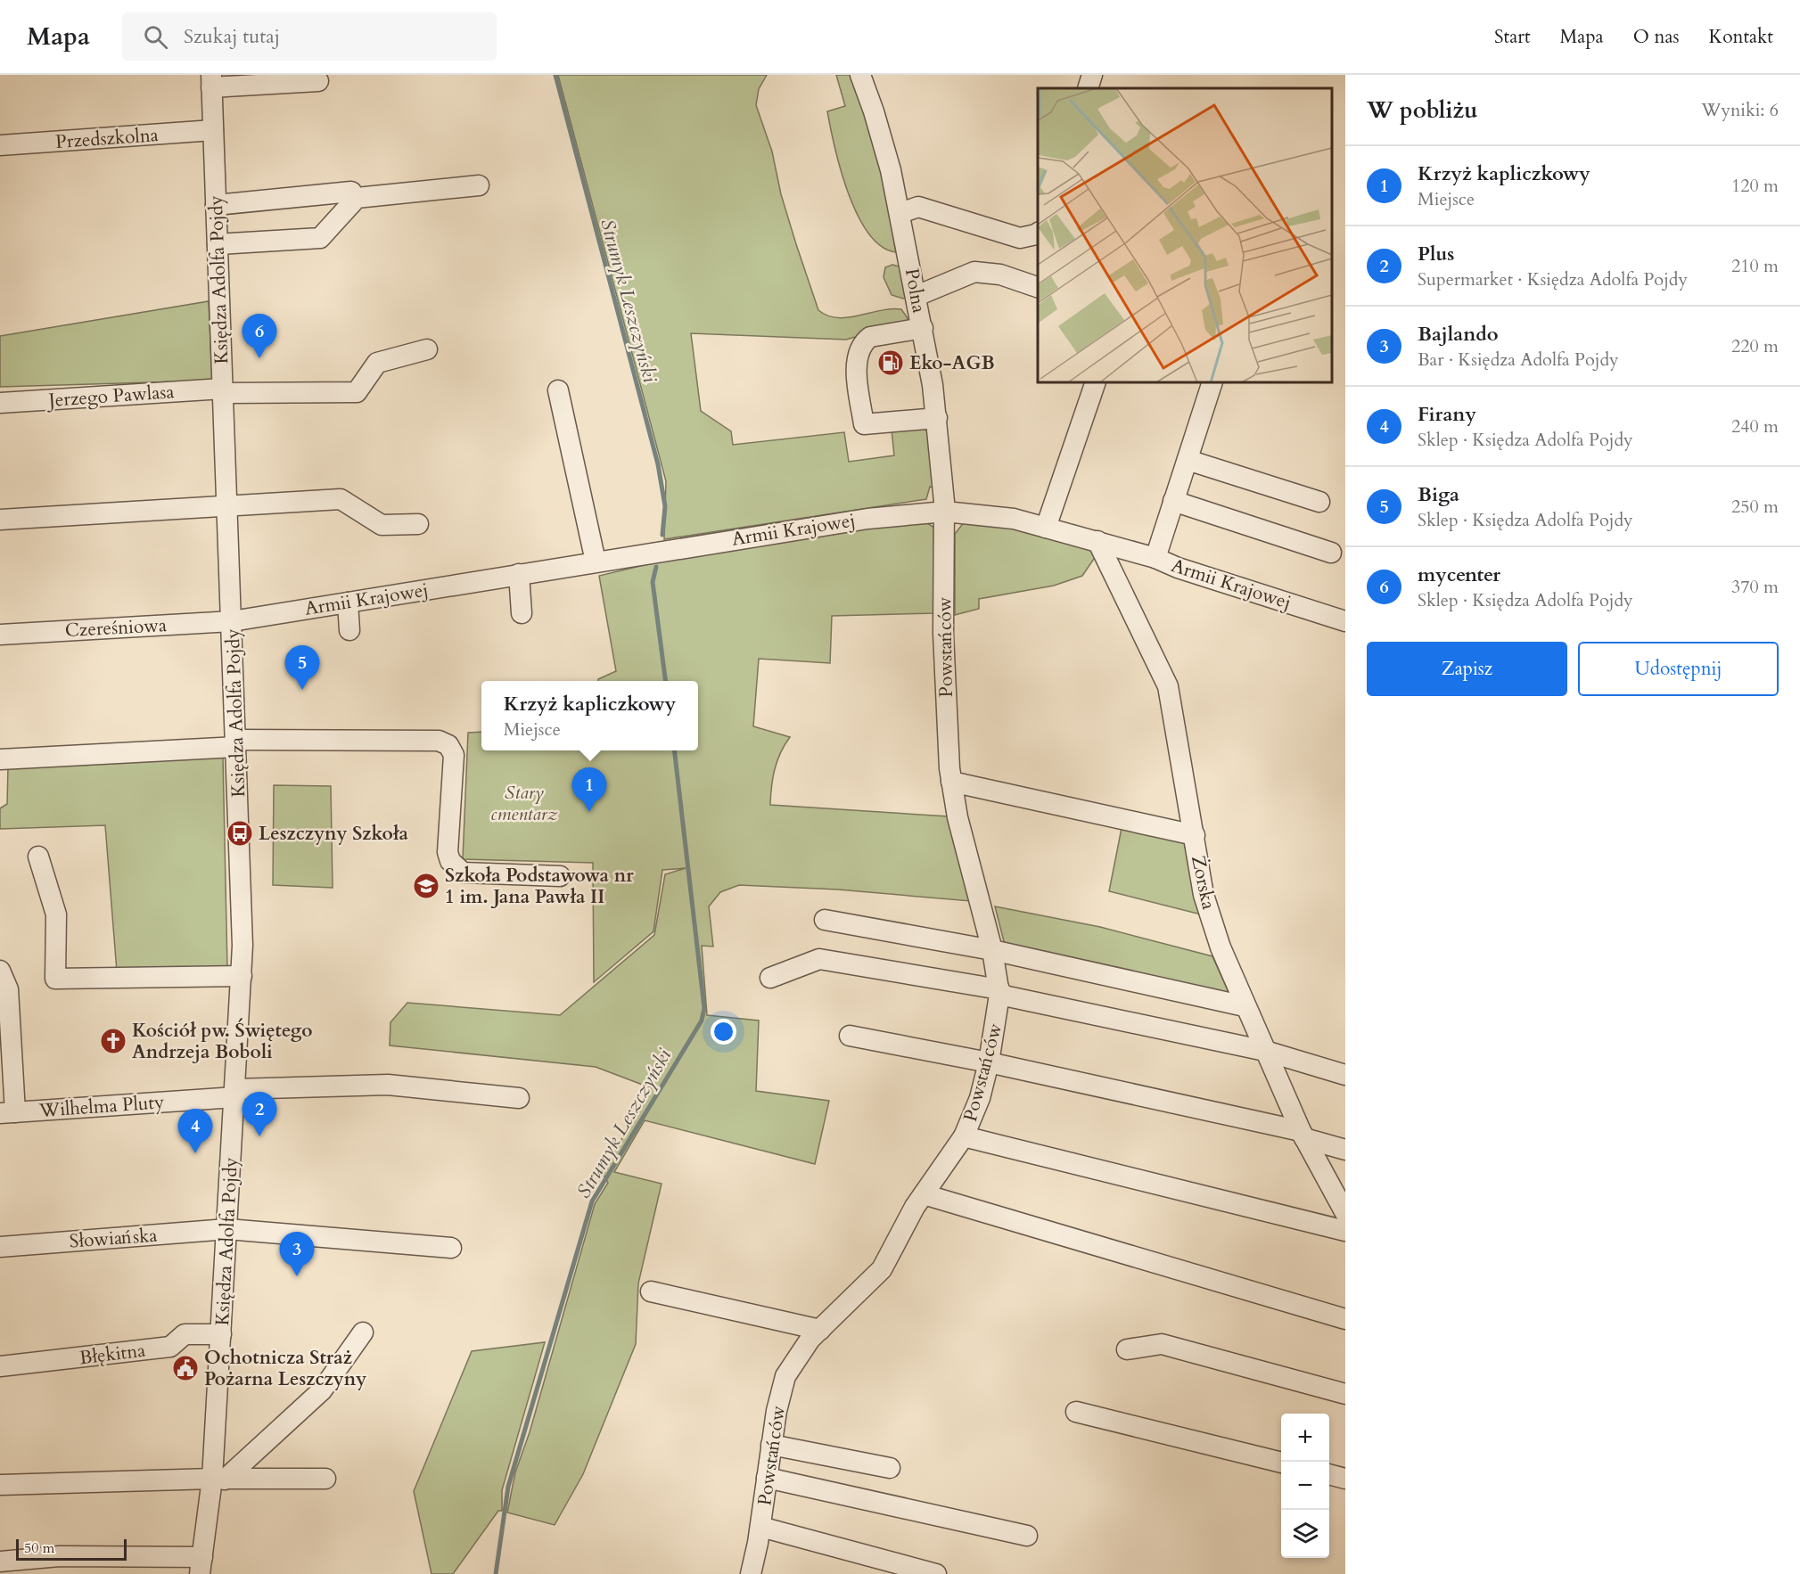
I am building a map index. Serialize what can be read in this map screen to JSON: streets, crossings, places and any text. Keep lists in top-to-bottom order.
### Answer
{
  "streets": {
    "street": [
      "Przedszkolna",
      "Księdza Adolfa Pojdy",
      "Polna",
      "Jerzego Pawlasa",
      "Armii Krajowej",
      "Czereśniowa",
      "Powstańców",
      "Żorska",
      "Wilhelma Pluty",
      "Słowiańska",
      "Błękitna"
    ]
  },
  "crossings": [
    ["Przedszkolna", "Księdza Adolfa Pojdy"],
    ["Księdza Adolfa Pojdy", "Jerzego Pawlasa"],
    ["Księdza Adolfa Pojdy", "Armii Krajowej"],
    ["Księdza Adolfa Pojdy", "Czereśniowa"],
    ["Księdza Adolfa Pojdy", "Wilhelma Pluty"],
    ["Księdza Adolfa Pojdy", "Słowiańska"],
    ["Księdza Adolfa Pojdy", "Błękitna"],
    ["Polna", "Armii Krajowej"],
    ["Polna", "Powstańców"],
    ["Armii Krajowej", "Czereśniowa"],
    ["Armii Krajowej", "Powstańców"],
    ["Armii Krajowej", "Żorska"]
  ],
  "water": ["Strumyk Leszczyński"],
  "parks": ["Stary cmentarz"],
  "places": {
    "fuel station": ["Eko-AGB"],
    "bus stop": ["Leszczyny Szkoła"],
    "school or university": ["Szkoła Podstawowa nr 1 im. Jana Pawła II"],
    "church": ["Kościół pw. Świętego Andrzeja Boboli"],
    "public building": ["Ochotnicza Straż Pożarna Leszczyny"]
  },
  "scale_bar": "50 m",
  "page": {
    "header": "Mapa",
    "search": "Szukaj tutaj",
    "nav": [
      "Start",
      "Mapa",
      "O nas",
      "Kontakt"
    ],
    "heading": ["W pobliżu", "Wyniki: 6"],
    "list": [
      {
        "mark": "1",
        "name": "Krzyż kapliczkowy",
        "note": "Miejsce",
        "value": "120 m"
      },
      {
        "mark": "2",
        "name": "Plus",
        "note": "Supermarket · Księdza Adolfa Pojdy",
        "value": "210 m"
      },
      {
        "mark": "3",
        "name": "Bajlando",
        "note": "Bar · Księdza Adolfa Pojdy",
        "value": "220 m"
      },
      {
        "mark": "4",
        "name": "Firany",
        "note": "Sklep · Księdza Adolfa Pojdy",
        "value": "240 m"
      },
      {
        "mark": "5",
        "name": "Biga",
        "note": "Sklep · Księdza Adolfa Pojdy",
        "value": "250 m"
      },
      {
        "mark": "6",
        "name": "mycenter",
        "note": "Sklep · Księdza Adolfa Pojdy",
        "value": "370 m"
      }
    ],
    "pins": [
      "6",
      "5",
      "1",
      "2",
      "4",
      "3"
    ],
    "buttons": ["Zapisz", "Udostępnij"],
    "popup": ["Krzyż kapliczkowy", "Miejsce"],
    "map_buttons": ["+", "−"],
    "scale": "50 m"
  }
}
